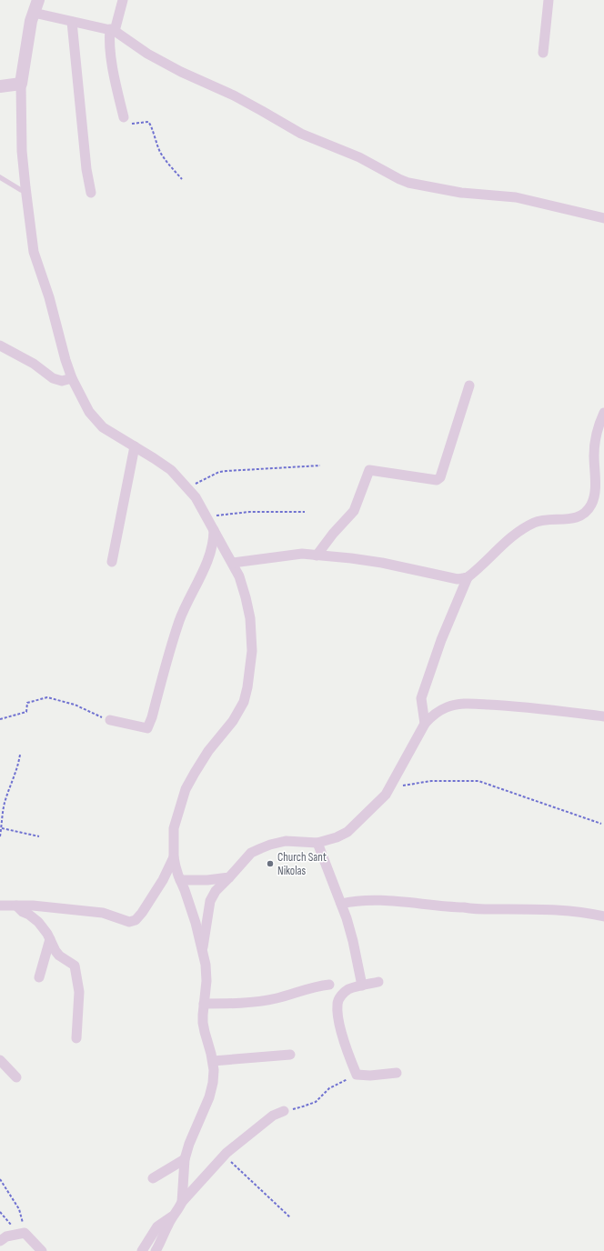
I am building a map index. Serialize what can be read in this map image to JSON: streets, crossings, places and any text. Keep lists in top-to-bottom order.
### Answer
{
  "places": ["Church Sant Nikolas"]
}
